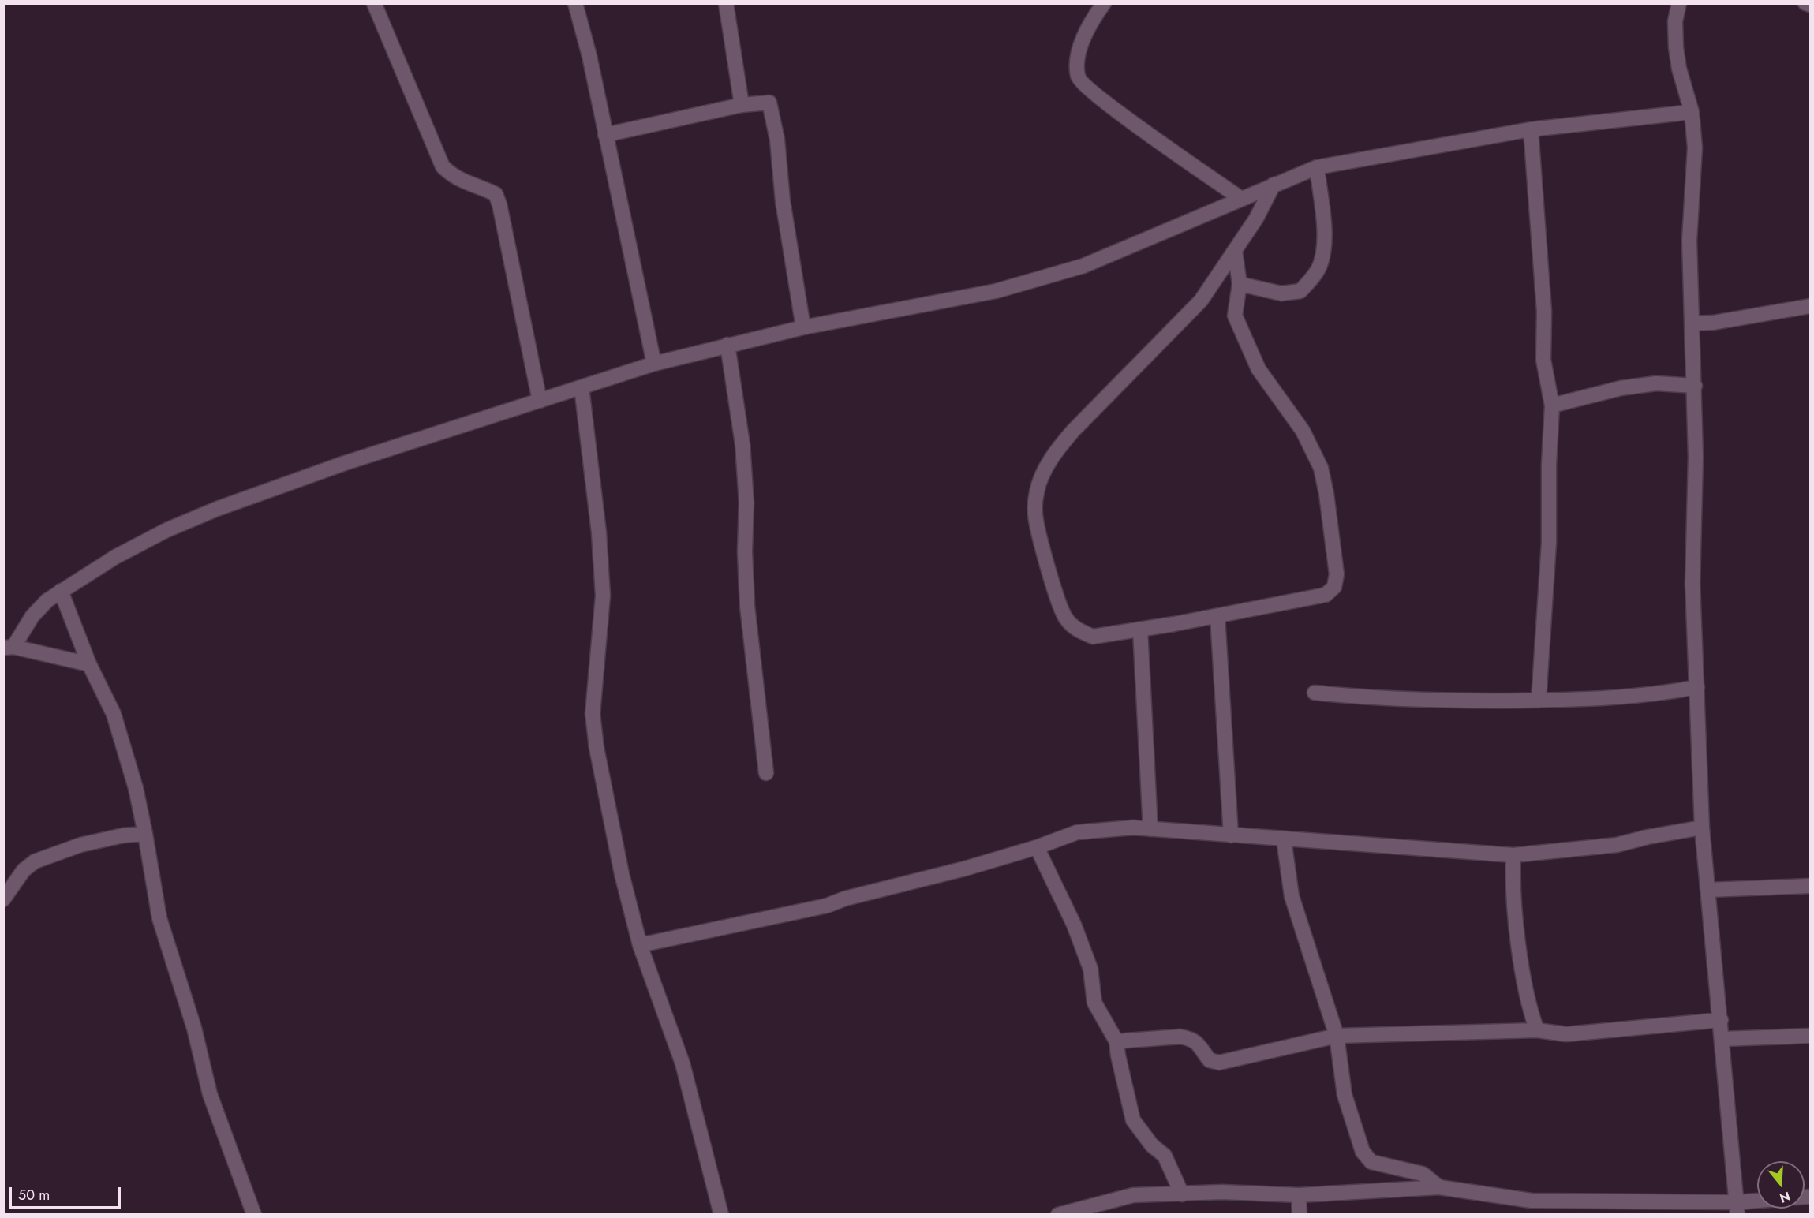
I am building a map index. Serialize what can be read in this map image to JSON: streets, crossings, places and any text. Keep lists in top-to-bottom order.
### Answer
{
  "scale_bar": "50 m",
  "north": "bottom"
}
